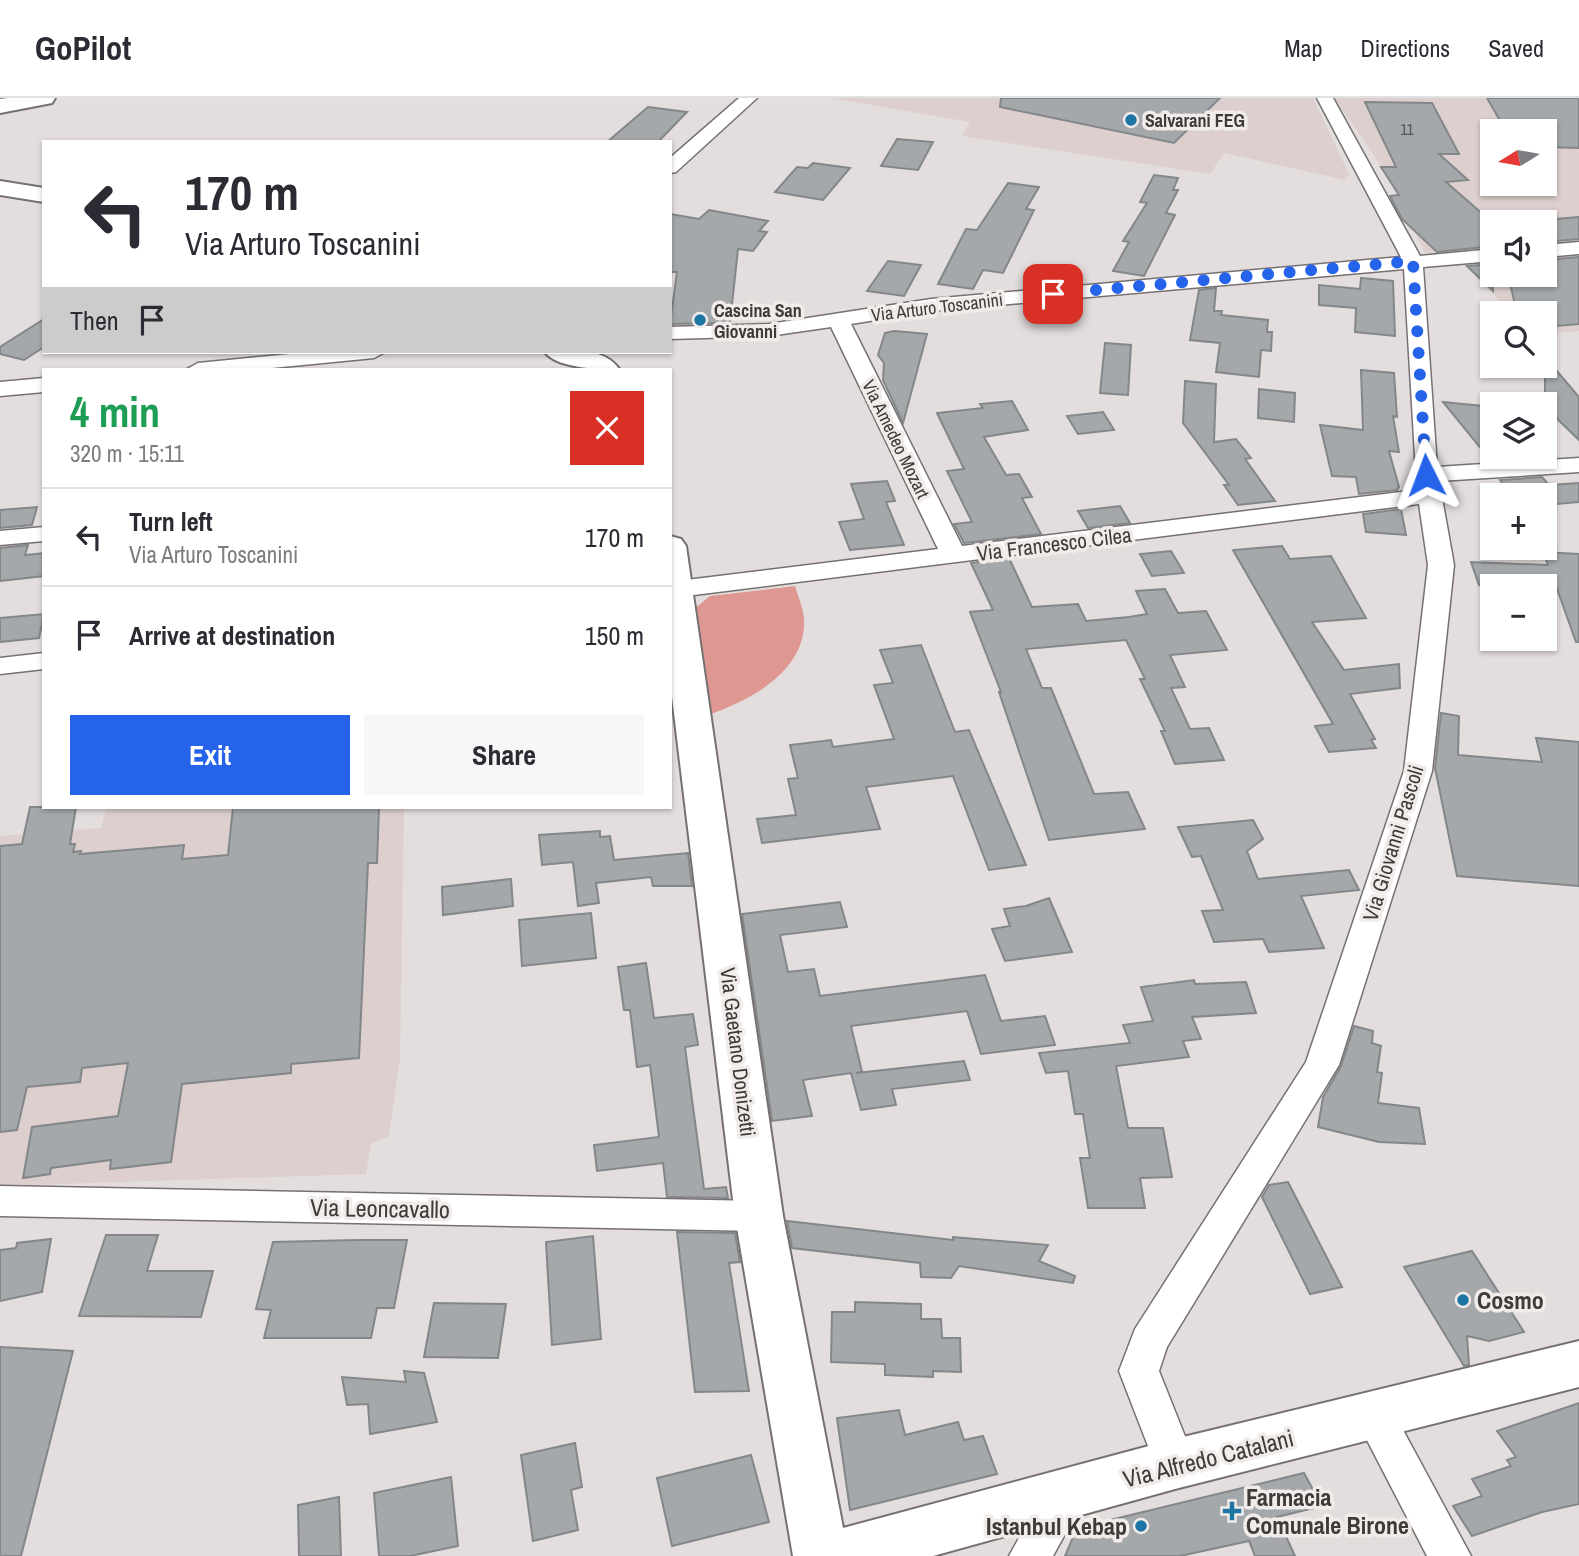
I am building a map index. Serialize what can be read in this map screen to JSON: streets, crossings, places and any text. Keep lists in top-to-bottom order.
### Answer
{
  "streets": {
    "street": [
      "Via Arturo Toscanini",
      "Via Amedeo Mozart",
      "Via Francesco Cilea",
      "Via Giovanni Pascoli",
      "Via Gaetano Donizetti",
      "Via Leoncavallo",
      "Via Alfredo Catalani"
    ]
  },
  "crossings": [
    ["Via Arturo Toscanini", "Via Amedeo Mozart"],
    ["Via Arturo Toscanini", "Via Giovanni Pascoli"],
    ["Via Amedeo Mozart", "Via Francesco Cilea"],
    ["Via Francesco Cilea", "Via Giovanni Pascoli"],
    ["Via Francesco Cilea", "Via Gaetano Donizetti"],
    ["Via Giovanni Pascoli", "Via Alfredo Catalani"],
    ["Via Gaetano Donizetti", "Via Leoncavallo"]
  ],
  "places": {
    "other": [
      "Salvarani FEG",
      "Cascina San Giovanni",
      "Cosmo",
      "Istanbul Kebap"
    ],
    "health": ["Farmacia Comunale Birone"]
  },
  "house_numbers": ["11"],
  "north": "left",
  "page": {
    "header": "GoPilot",
    "nav": ["Map", "Directions", "Saved"],
    "map_buttons": ["+", "−"],
    "turn": ["170 m", "Via Arturo Toscanini"],
    "then": "Then",
    "heading": ["4 min", "320 m · 15:11"],
    "list": [
      {
        "name": "Turn left",
        "note": "Via Arturo Toscanini",
        "value": "170 m"
      },
      {
        "name": "Arrive at destination",
        "value": "150 m"
      }
    ],
    "buttons": ["Exit", "Share"]
  }
}
